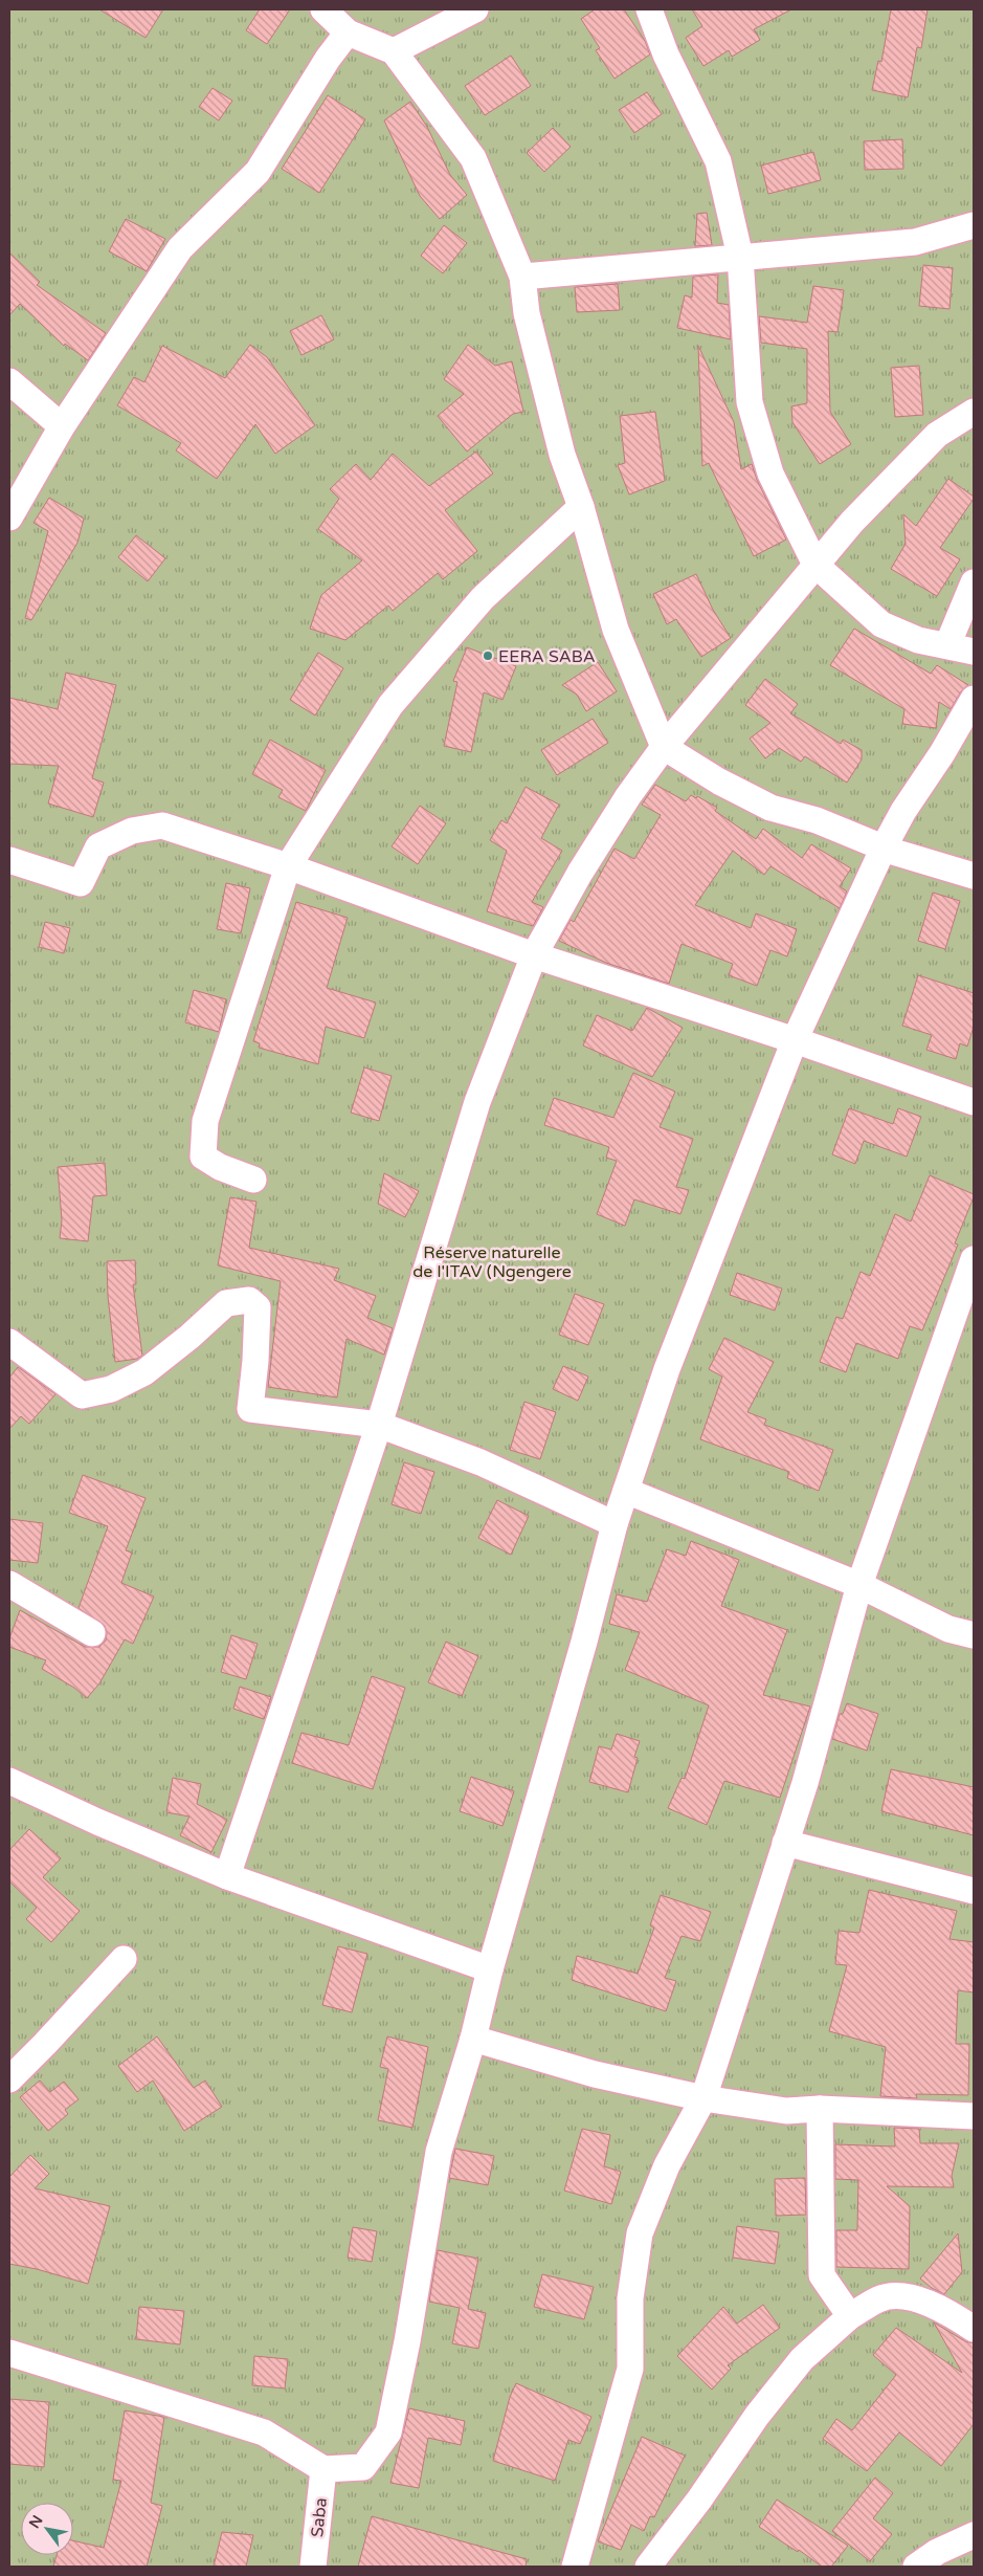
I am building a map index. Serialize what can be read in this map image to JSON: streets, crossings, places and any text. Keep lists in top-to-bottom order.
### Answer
{
  "streets": {
    "street": ["Saba"]
  },
  "parks": ["Réserve naturelle de l'ITAV (Ngengere"],
  "places": ["EERA SABA"],
  "north": "top left"
}
